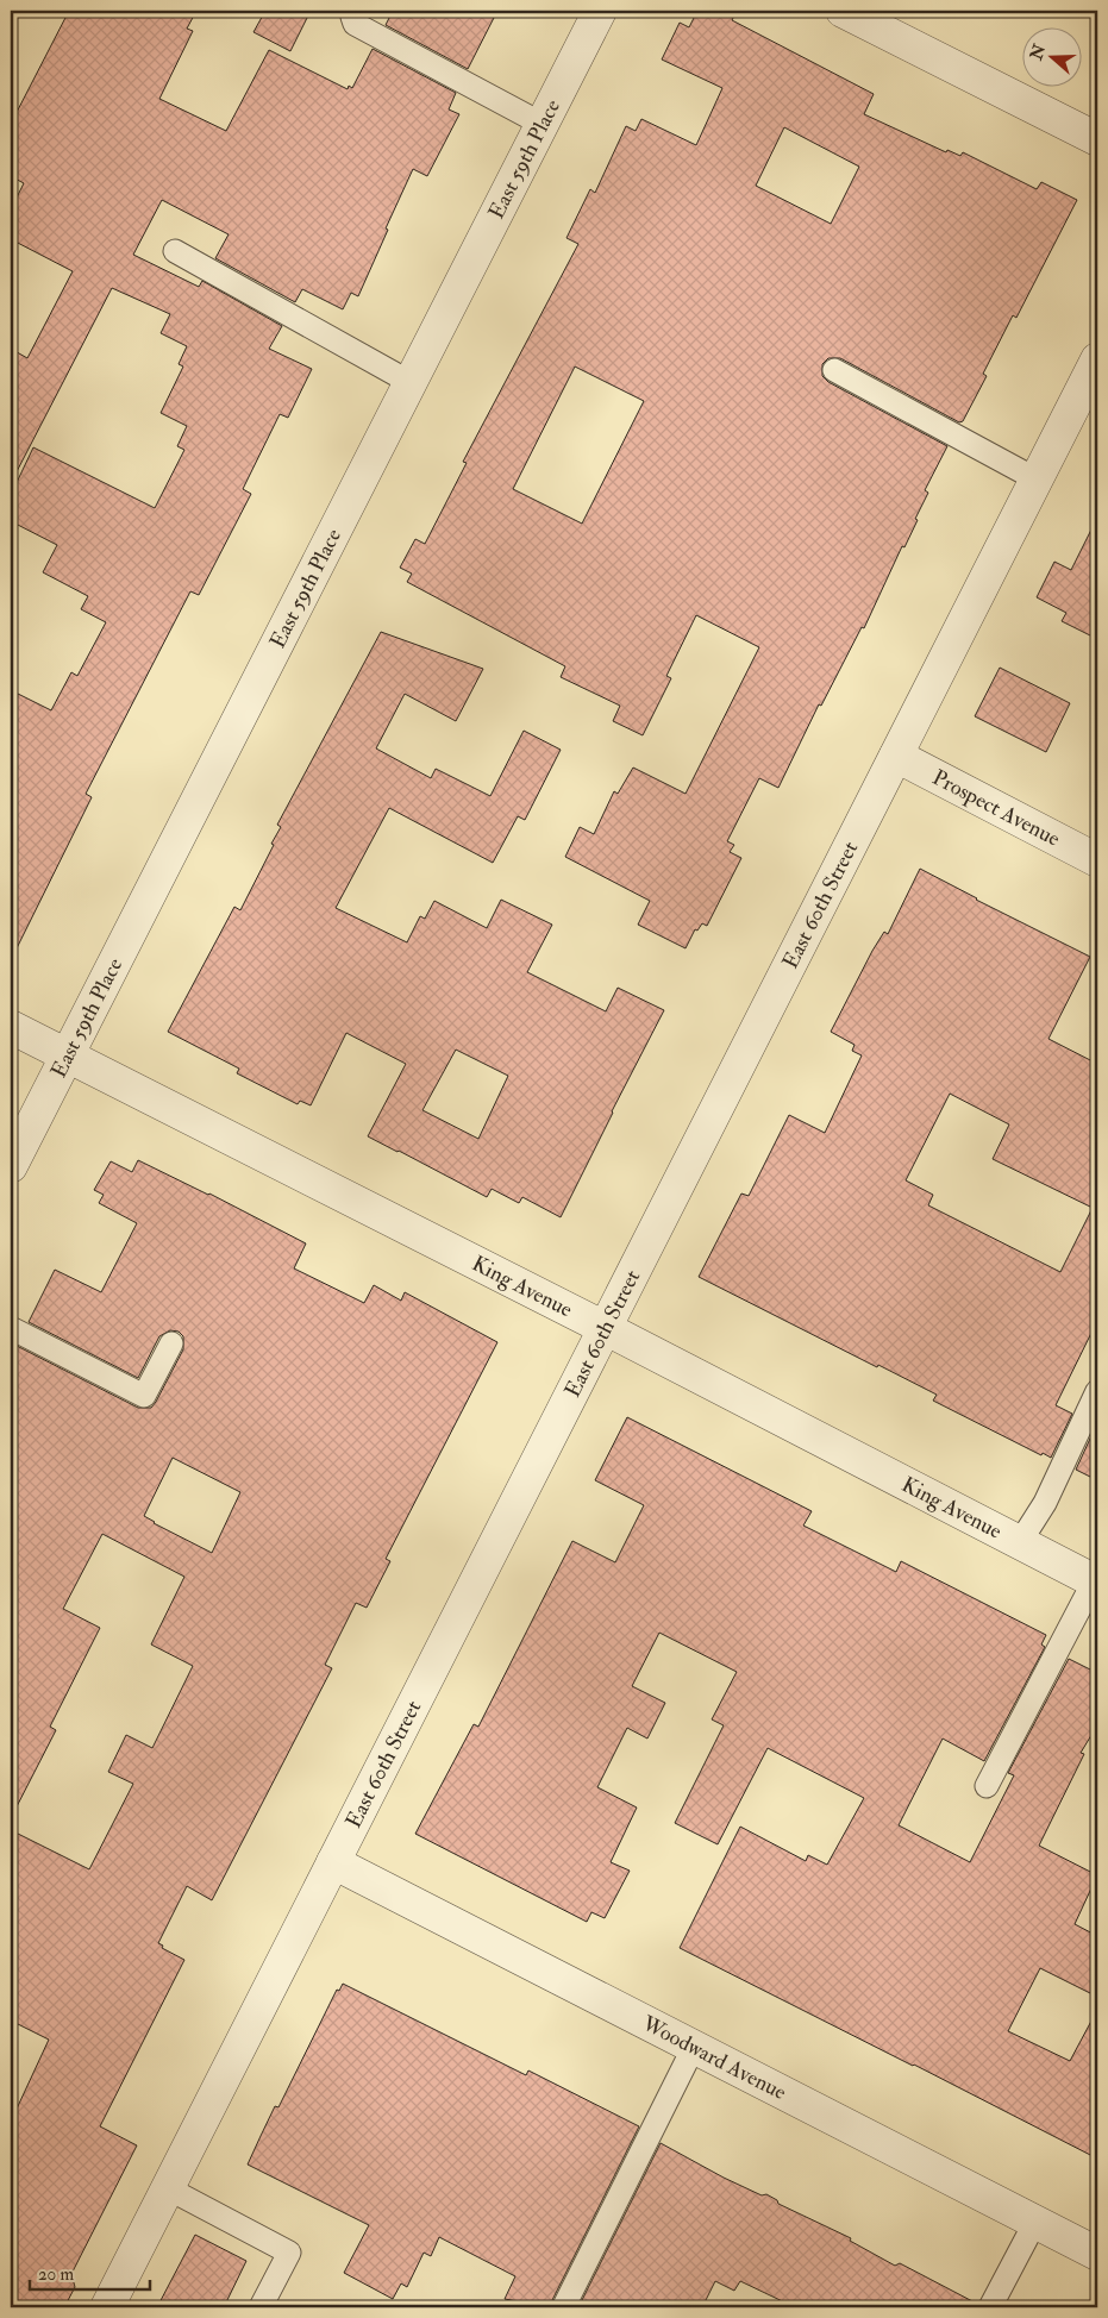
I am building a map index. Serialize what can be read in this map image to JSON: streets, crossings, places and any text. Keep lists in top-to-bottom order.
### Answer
{
  "streets": {
    "street": [
      "East 59th Place",
      "Prospect Avenue",
      "East 60th Street",
      "King Avenue",
      "Woodward Avenue"
    ]
  },
  "crossings": [
    ["East 59th Place", "King Avenue"],
    ["Prospect Avenue", "East 60th Street"],
    ["East 60th Street", "King Avenue"],
    ["East 60th Street", "Woodward Avenue"]
  ],
  "scale_bar": "20 m",
  "north": "left"
}
